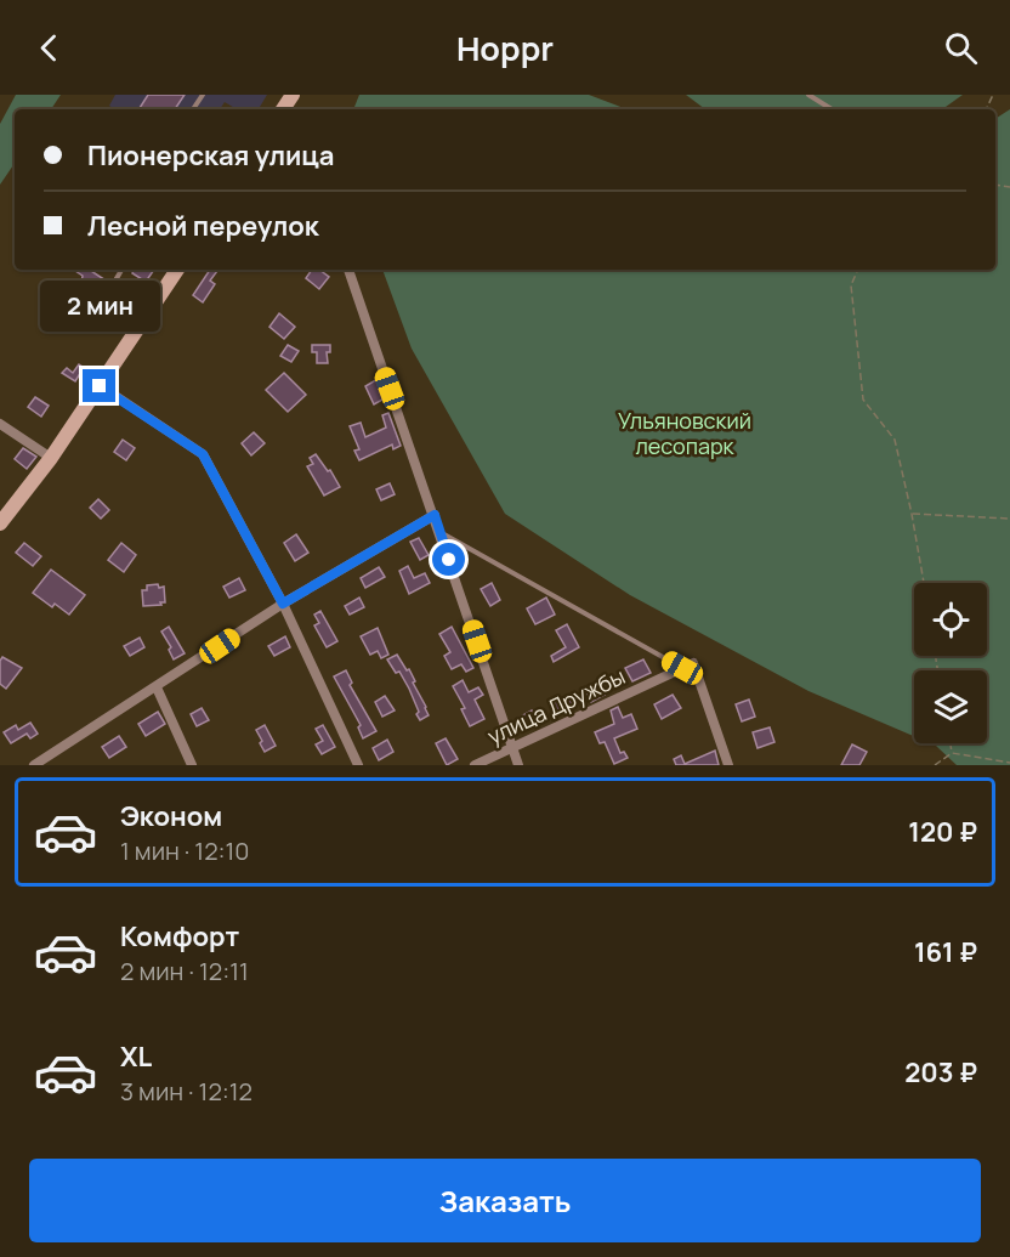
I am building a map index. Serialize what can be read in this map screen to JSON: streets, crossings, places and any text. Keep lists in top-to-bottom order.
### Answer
{
  "streets": {
    "street": ["улица Дружбы"]
  },
  "parks": ["Ульяновский лесопарк"],
  "page": {
    "header": "Hoppr",
    "banner": ["Пионерская улица", "Лесной переулок"],
    "bubble": "2 мин",
    "list": [
      {
        "name": "Эконом",
        "note": "1 мин · 12:10",
        "value": "120 ₽"
      },
      {
        "name": "Комфорт",
        "note": "2 мин · 12:11",
        "value": "161 ₽"
      },
      {
        "name": "XL",
        "note": "3 мин · 12:12",
        "value": "203 ₽"
      }
    ],
    "buttons": "Заказать"
  }
}
